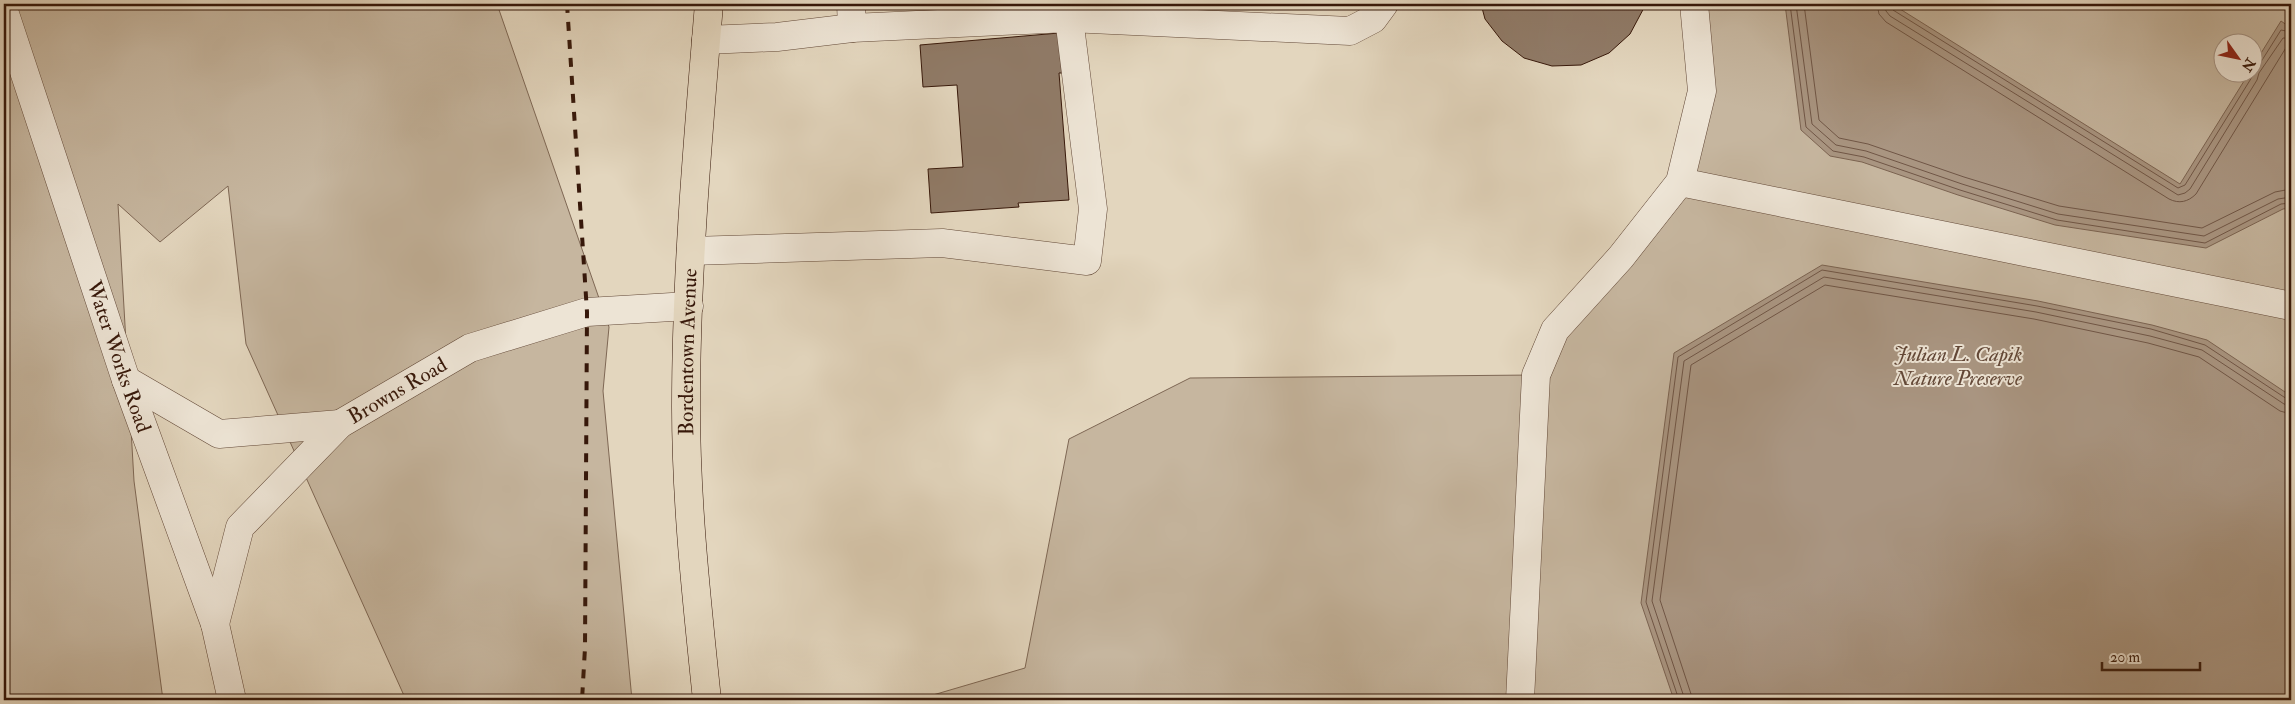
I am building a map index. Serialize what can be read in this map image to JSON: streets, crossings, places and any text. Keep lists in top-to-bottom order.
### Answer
{
  "streets": {
    "main road": ["Bordentown Avenue"],
    "street": ["Water Works Road", "Browns Road"]
  },
  "crossings": [
    ["Bordentown Avenue", "Browns Road"],
    ["Water Works Road", "Browns Road"]
  ],
  "parks": ["Julian L. Capik Nature Preserve"],
  "scale_bar": "20 m",
  "north": "bottom right"
}
